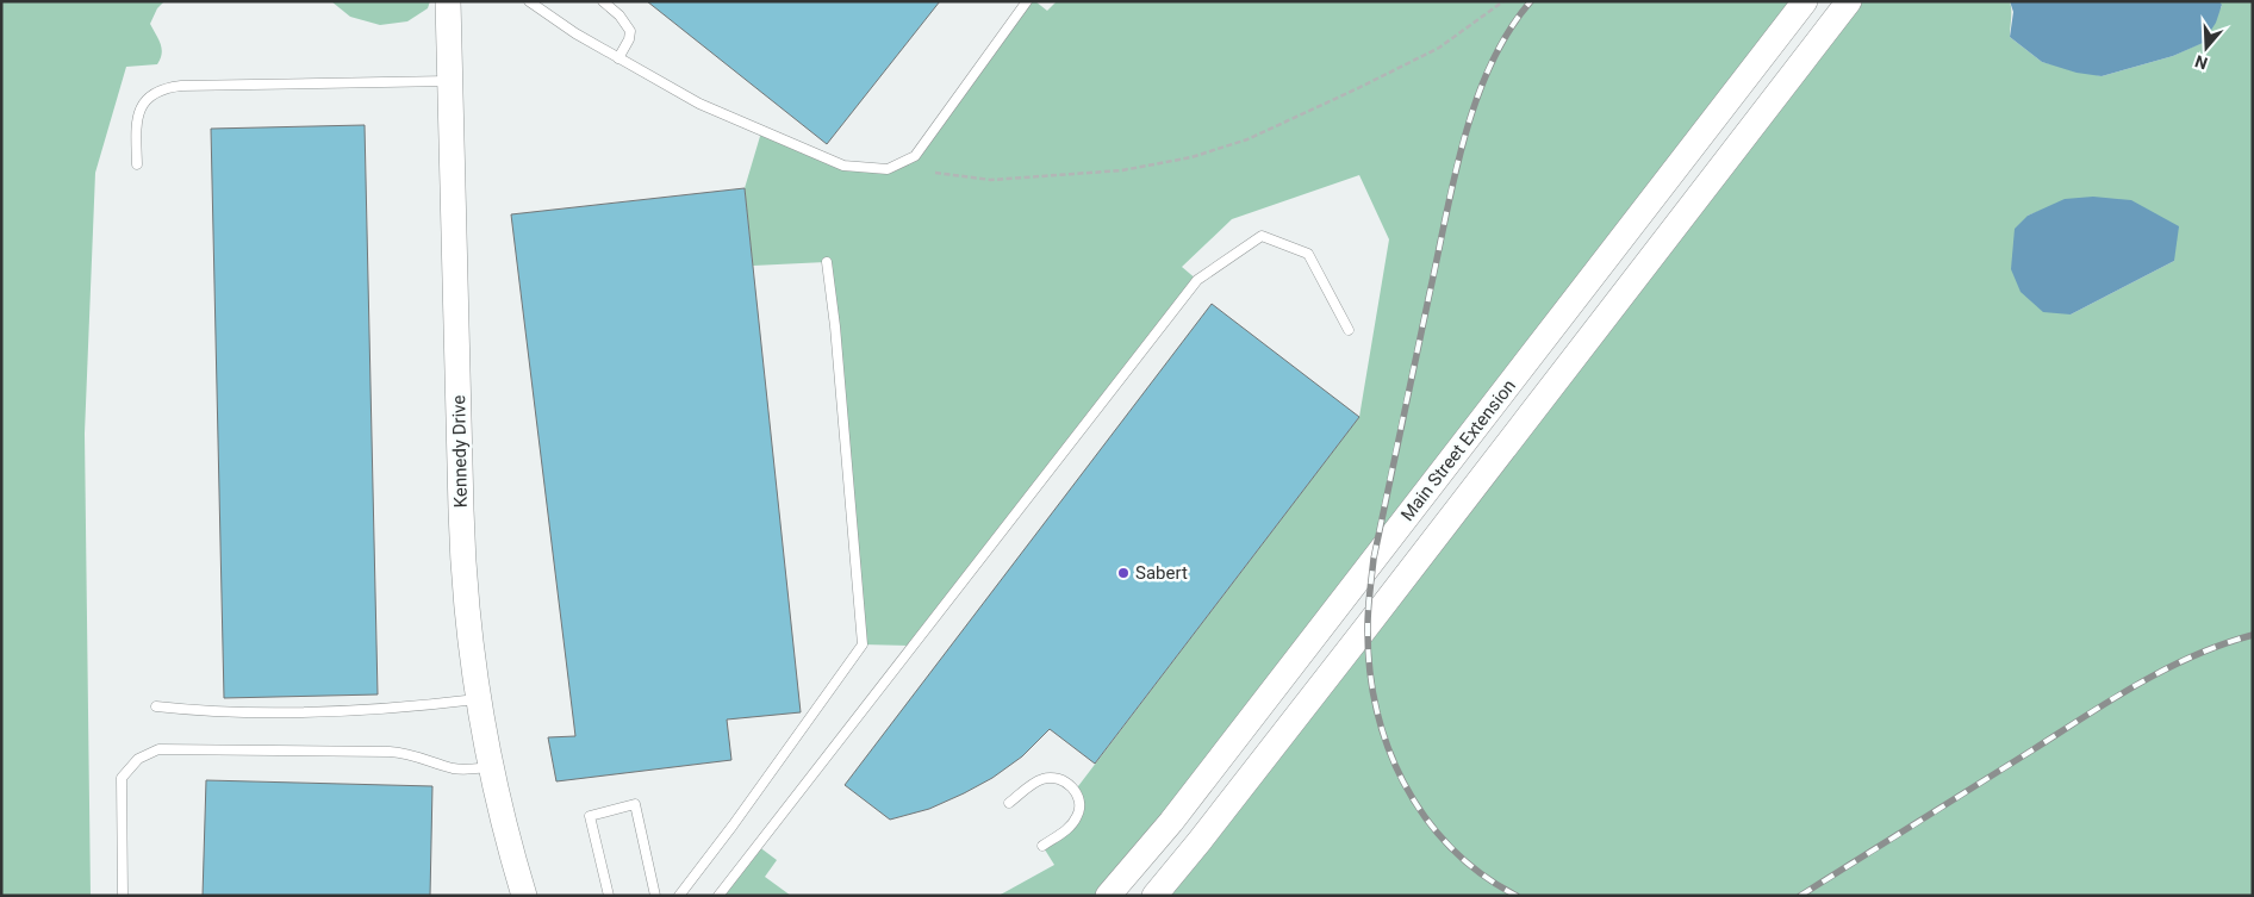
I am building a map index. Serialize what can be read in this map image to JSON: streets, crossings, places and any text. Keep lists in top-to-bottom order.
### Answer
{
  "streets": {
    "main road": ["Main Street Extension", "Kennedy Drive"]
  },
  "places": ["Sabert"],
  "north": "bottom"
}
